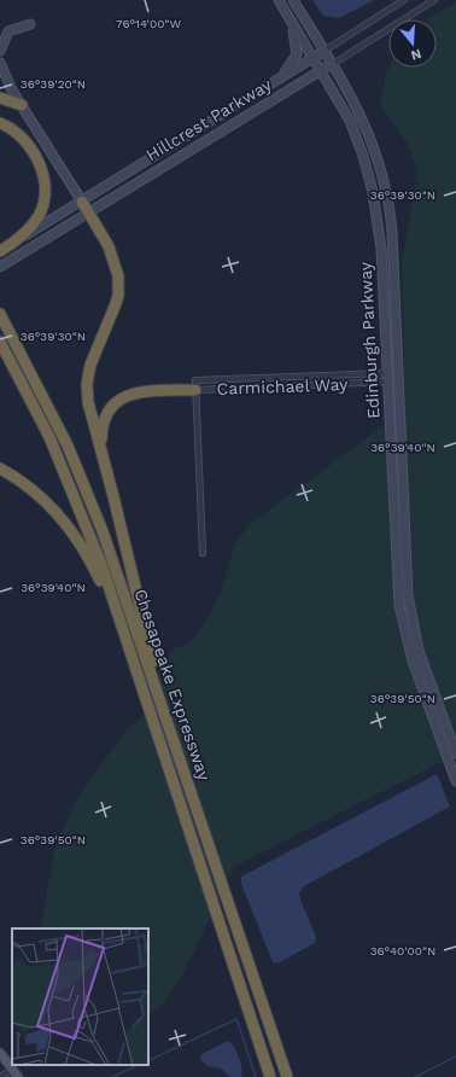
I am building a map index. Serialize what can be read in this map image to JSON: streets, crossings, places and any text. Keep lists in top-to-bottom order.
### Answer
{
  "streets": {
    "highway": ["Hillcrest Parkway", "Chesapeake Expressway"],
    "street": ["Edinburgh Parkway", "Carmichael Way"]
  },
  "crossings": [
    ["Hillcrest Parkway", "Edinburgh Parkway"],
    ["Edinburgh Parkway", "Carmichael Way"]
  ],
  "north": "bottom",
  "coordinates": [
    "76°14'00\"W",
    "36°39'20\"N",
    "36°39'30\"N",
    "36°39'40\"N",
    "36°39'50\"N",
    "36°40'00\"N"
  ]
}
